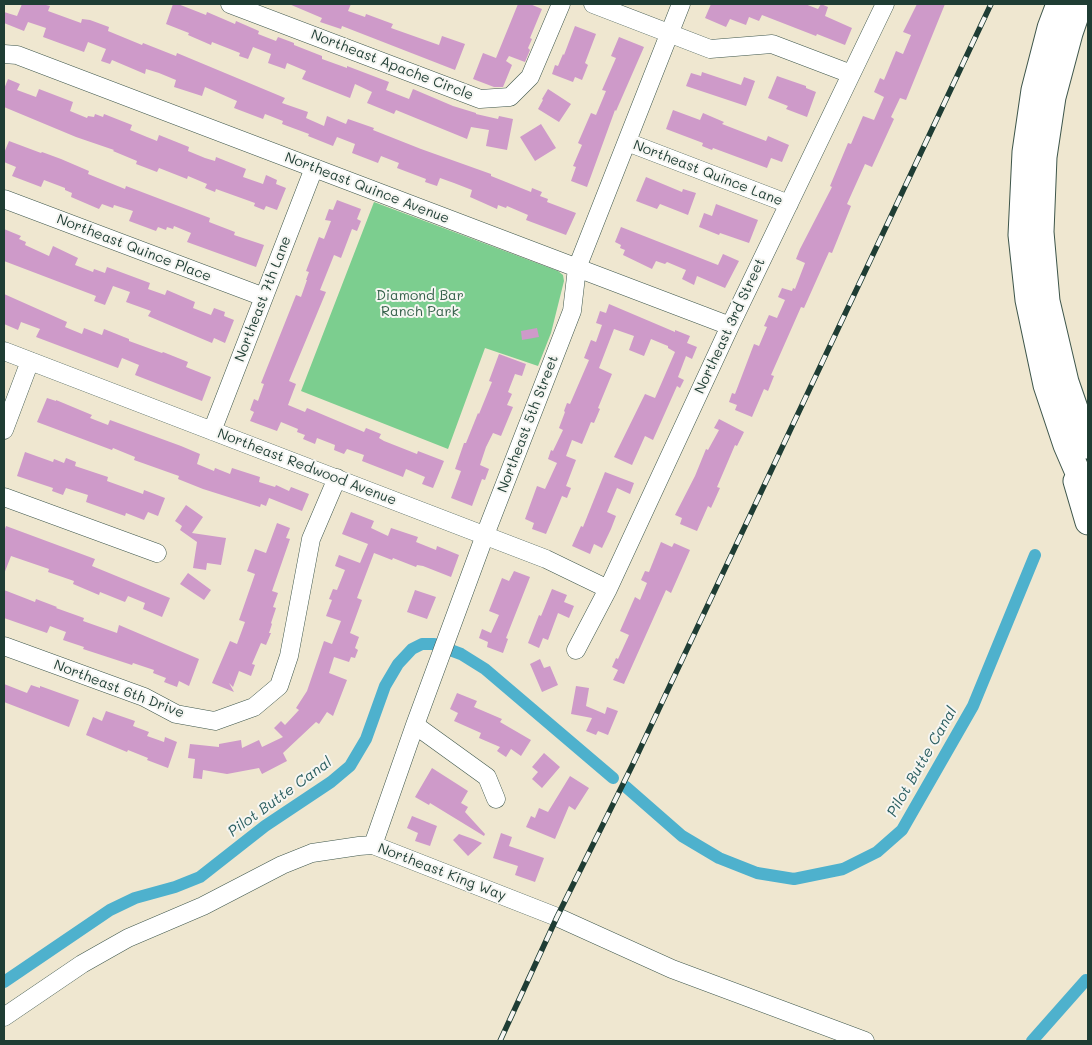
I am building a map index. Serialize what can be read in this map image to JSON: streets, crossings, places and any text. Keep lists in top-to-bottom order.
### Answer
{
  "streets": {
    "street": [
      "Northeast Apache Circle",
      "Northeast Quince Lane",
      "Northeast Quince Avenue",
      "Northeast Quince Place",
      "Northeast 7th Lane",
      "Northeast 3rd Street",
      "Northeast 5th Street",
      "Northeast Redwood Avenue",
      "Northeast 6th Drive",
      "Northeast King Way"
    ]
  },
  "crossings": [
    ["Northeast Quince Lane", "Northeast 3rd Street"],
    ["Northeast Quince Lane", "Northeast 5th Street"],
    ["Northeast Quince Avenue", "Northeast 7th Lane"],
    ["Northeast Quince Avenue", "Northeast 3rd Street"],
    ["Northeast Quince Avenue", "Northeast 5th Street"],
    ["Northeast Quince Place", "Northeast 7th Lane"],
    ["Northeast 7th Lane", "Northeast Redwood Avenue"],
    ["Northeast 3rd Street", "Northeast Redwood Avenue"],
    ["Northeast 5th Street", "Northeast Redwood Avenue"],
    ["Northeast 5th Street", "Northeast King Way"],
    ["Northeast Redwood Avenue", "Northeast 6th Drive"]
  ],
  "water": ["Pilot Butte Canal"],
  "parks": ["Diamond Bar Ranch Park"]
}
